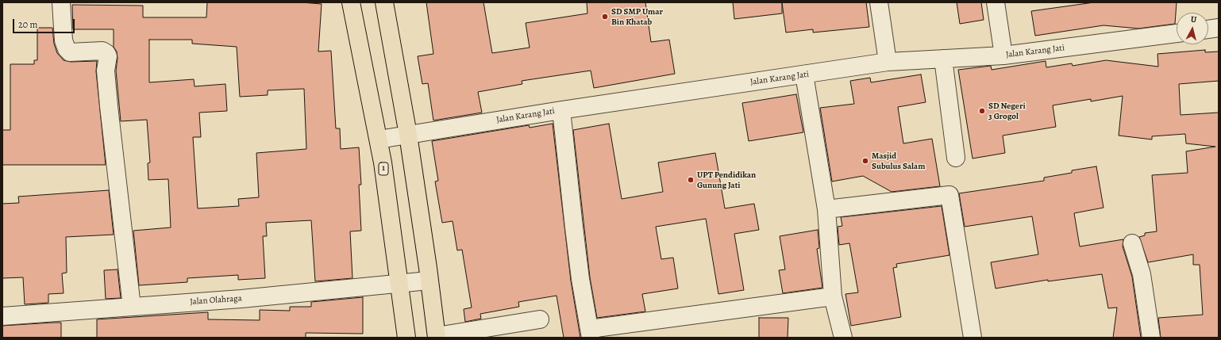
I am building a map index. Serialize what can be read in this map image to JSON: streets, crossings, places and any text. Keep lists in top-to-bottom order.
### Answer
{
  "streets": {
    "highway": ["1"],
    "street": ["Jalan Karang Jati", "Jalan Olahraga"]
  },
  "crossings": [
    ["Jalan Karang Jati", "1"],
    ["1", "Jalan Olahraga"]
  ],
  "places": [
    "SD SMP Umar Bin Khatab",
    "SD Negeri 3 Grogol",
    "Masjid Subulus Salam",
    "UPT Pendidikan Gunung Jati"
  ],
  "scale_bar": "20 m",
  "north": "top"
}
